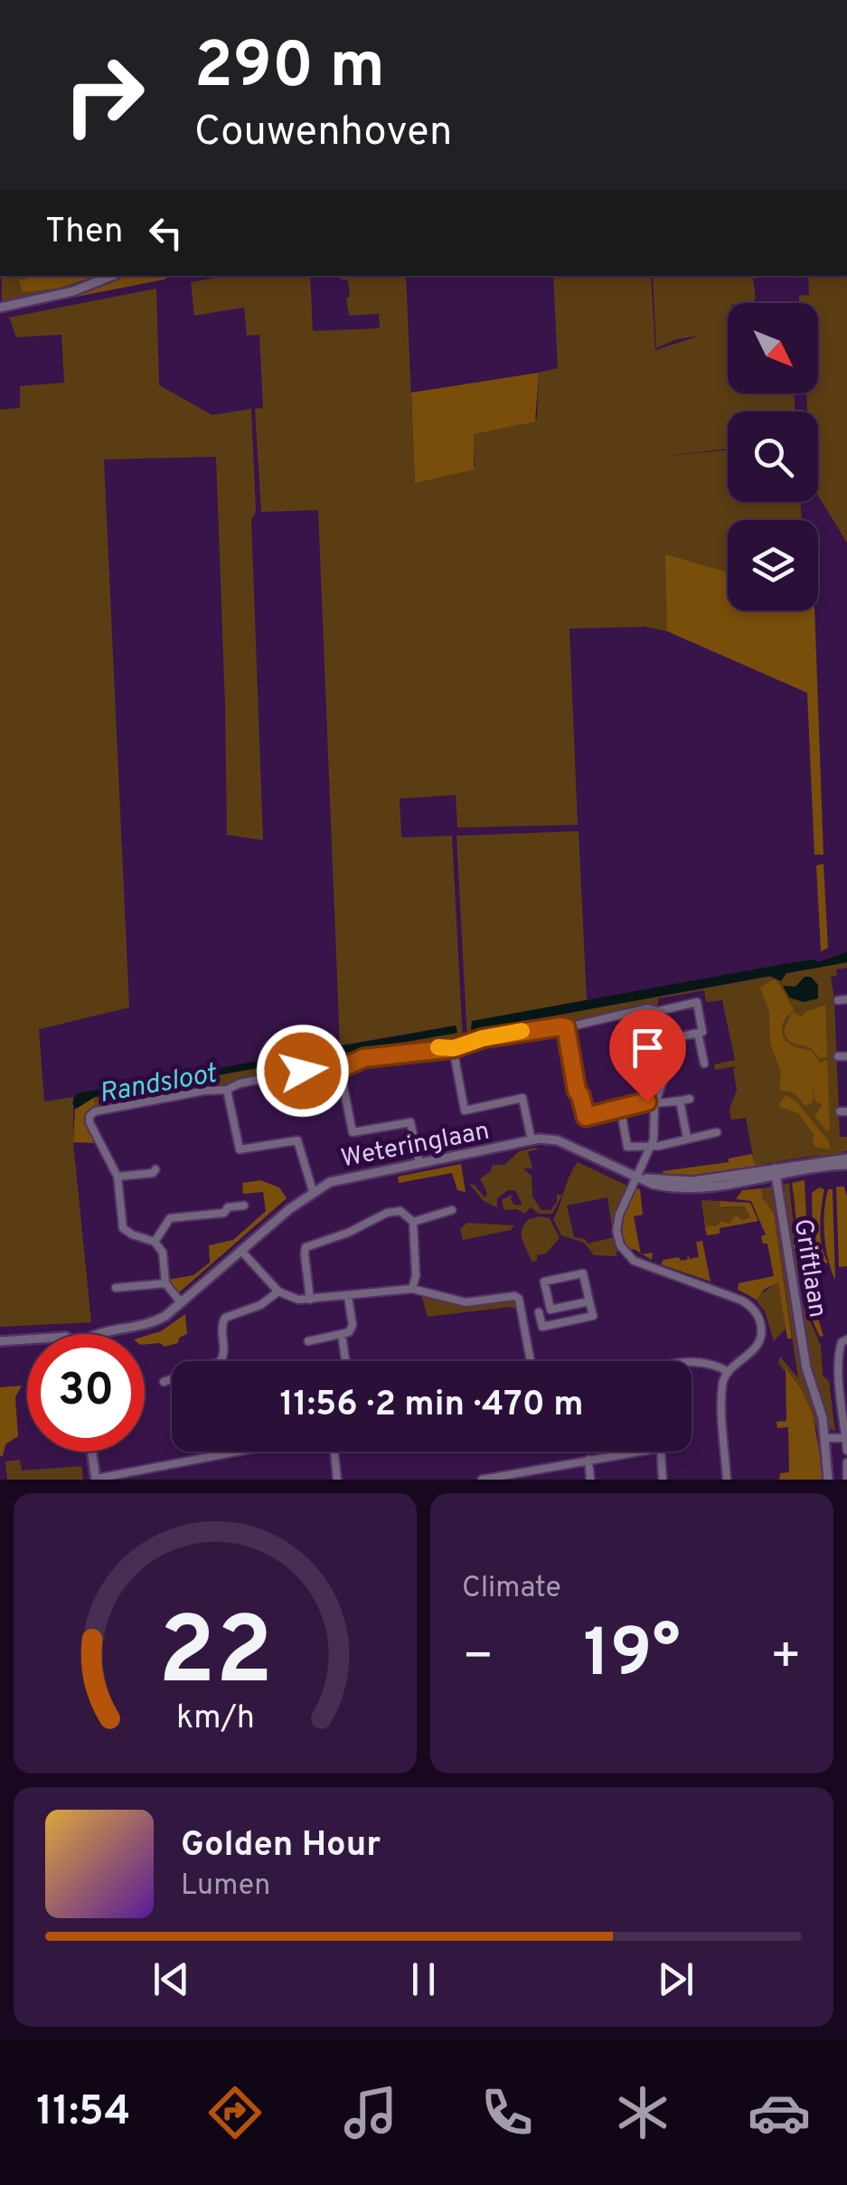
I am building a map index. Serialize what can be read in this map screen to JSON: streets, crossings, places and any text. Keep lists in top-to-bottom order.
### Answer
{
  "streets": {
    "street": ["Weteringlaan", "Griftlaan"]
  },
  "crossings": [
    ["Weteringlaan", "Griftlaan"]
  ],
  "water": ["Randsloot"],
  "north": "bottom right",
  "page": {
    "turn": ["290 m", "Couwenhoven"],
    "then": "Then",
    "limit": "30",
    "trip": "11:56 · 2 min · 470 m",
    "tile": "Climate",
    "heat": ["−", "19°", "+"],
    "song": ["Golden Hour", "Lumen"],
    "tabs": "11:54",
    "gauge": ["22", "km/h"]
  }
}
